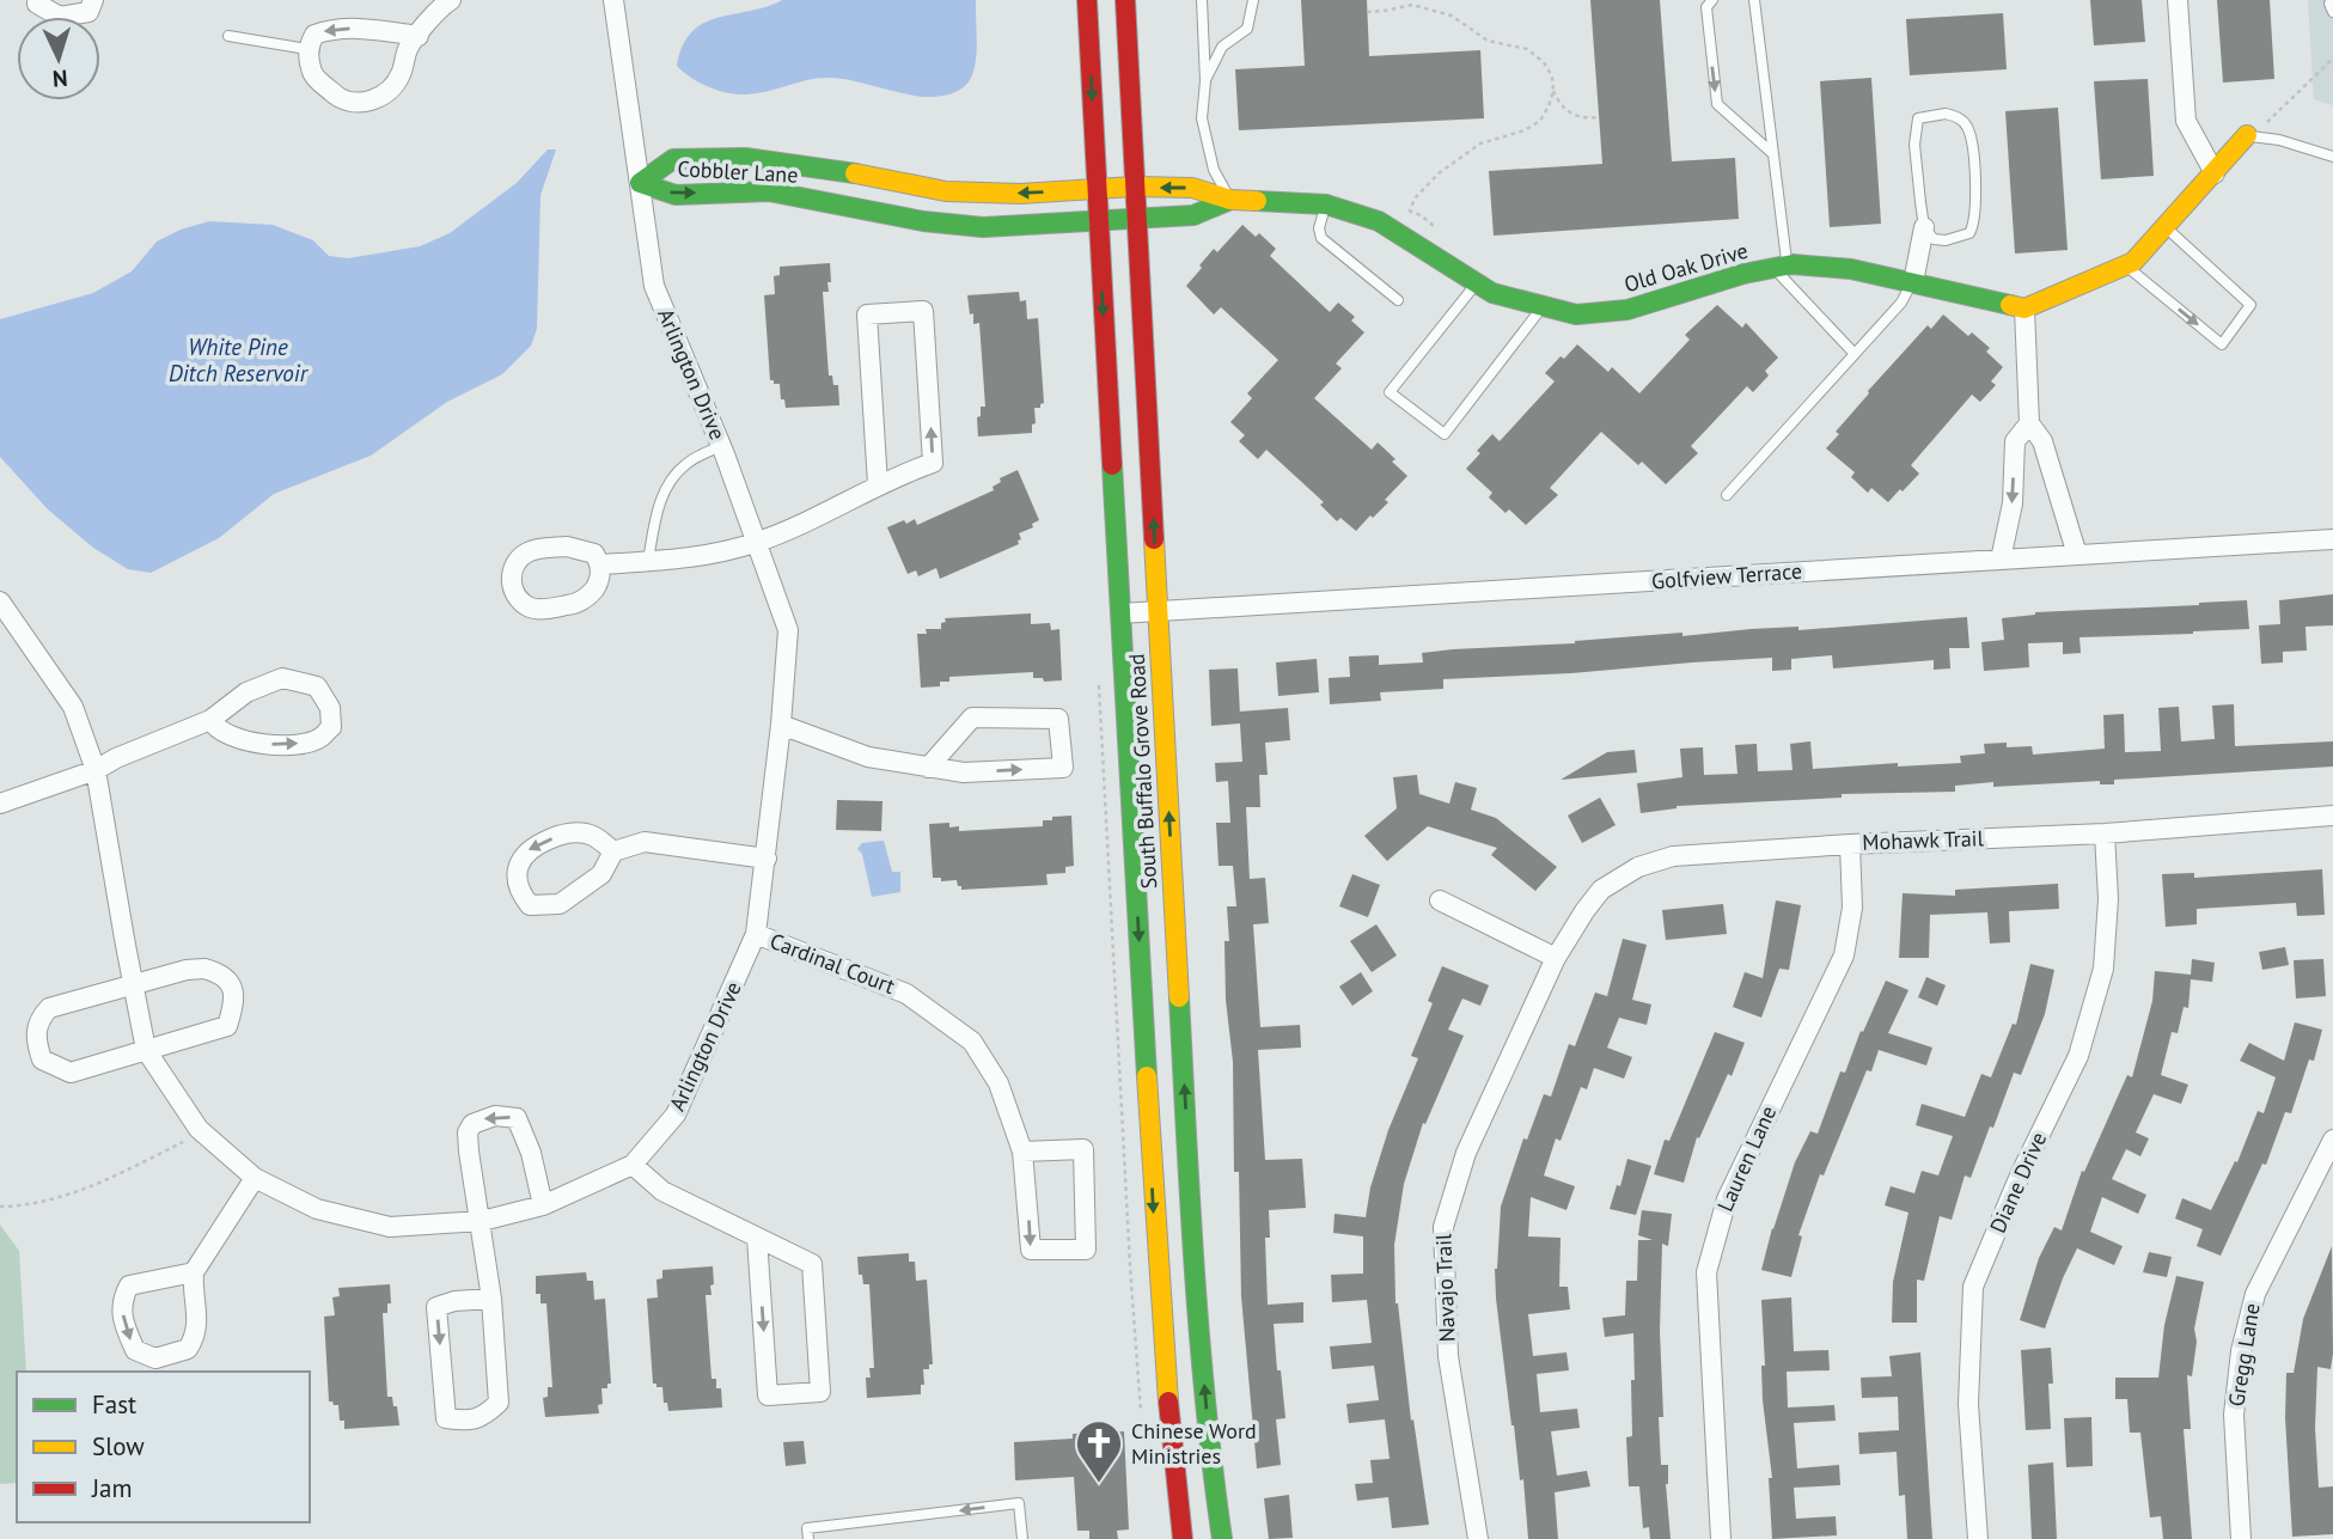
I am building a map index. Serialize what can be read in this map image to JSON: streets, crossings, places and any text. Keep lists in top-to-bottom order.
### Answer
{
  "streets": {
    "main road": ["Cobbler Lane", "Old Oak Drive", "South Buffalo Grove Road"],
    "street": [
      "Arlington Drive",
      "Golfview Terrace",
      "Mohawk Trail",
      "Cardinal Court",
      "Lauren Lane",
      "Diane Drive",
      "Navajo Trail",
      "Gregg Lane"
    ]
  },
  "crossings": [
    ["Cobbler Lane", "Old Oak Drive"],
    ["Cobbler Lane", "Arlington Drive"],
    ["Cobbler Lane", "South Buffalo Grove Road"],
    ["Old Oak Drive", "South Buffalo Grove Road"],
    ["Arlington Drive", "Cardinal Court"],
    ["Golfview Terrace", "South Buffalo Grove Road"],
    ["Mohawk Trail", "Lauren Lane"],
    ["Mohawk Trail", "Diane Drive"],
    ["Mohawk Trail", "Navajo Trail"]
  ],
  "water": ["White Pine Ditch Reservoir"],
  "places": {
    "church": ["Chinese Word Ministries"]
  },
  "legend": ["Fast", "Slow", "Jam"],
  "north": "bottom"
}
